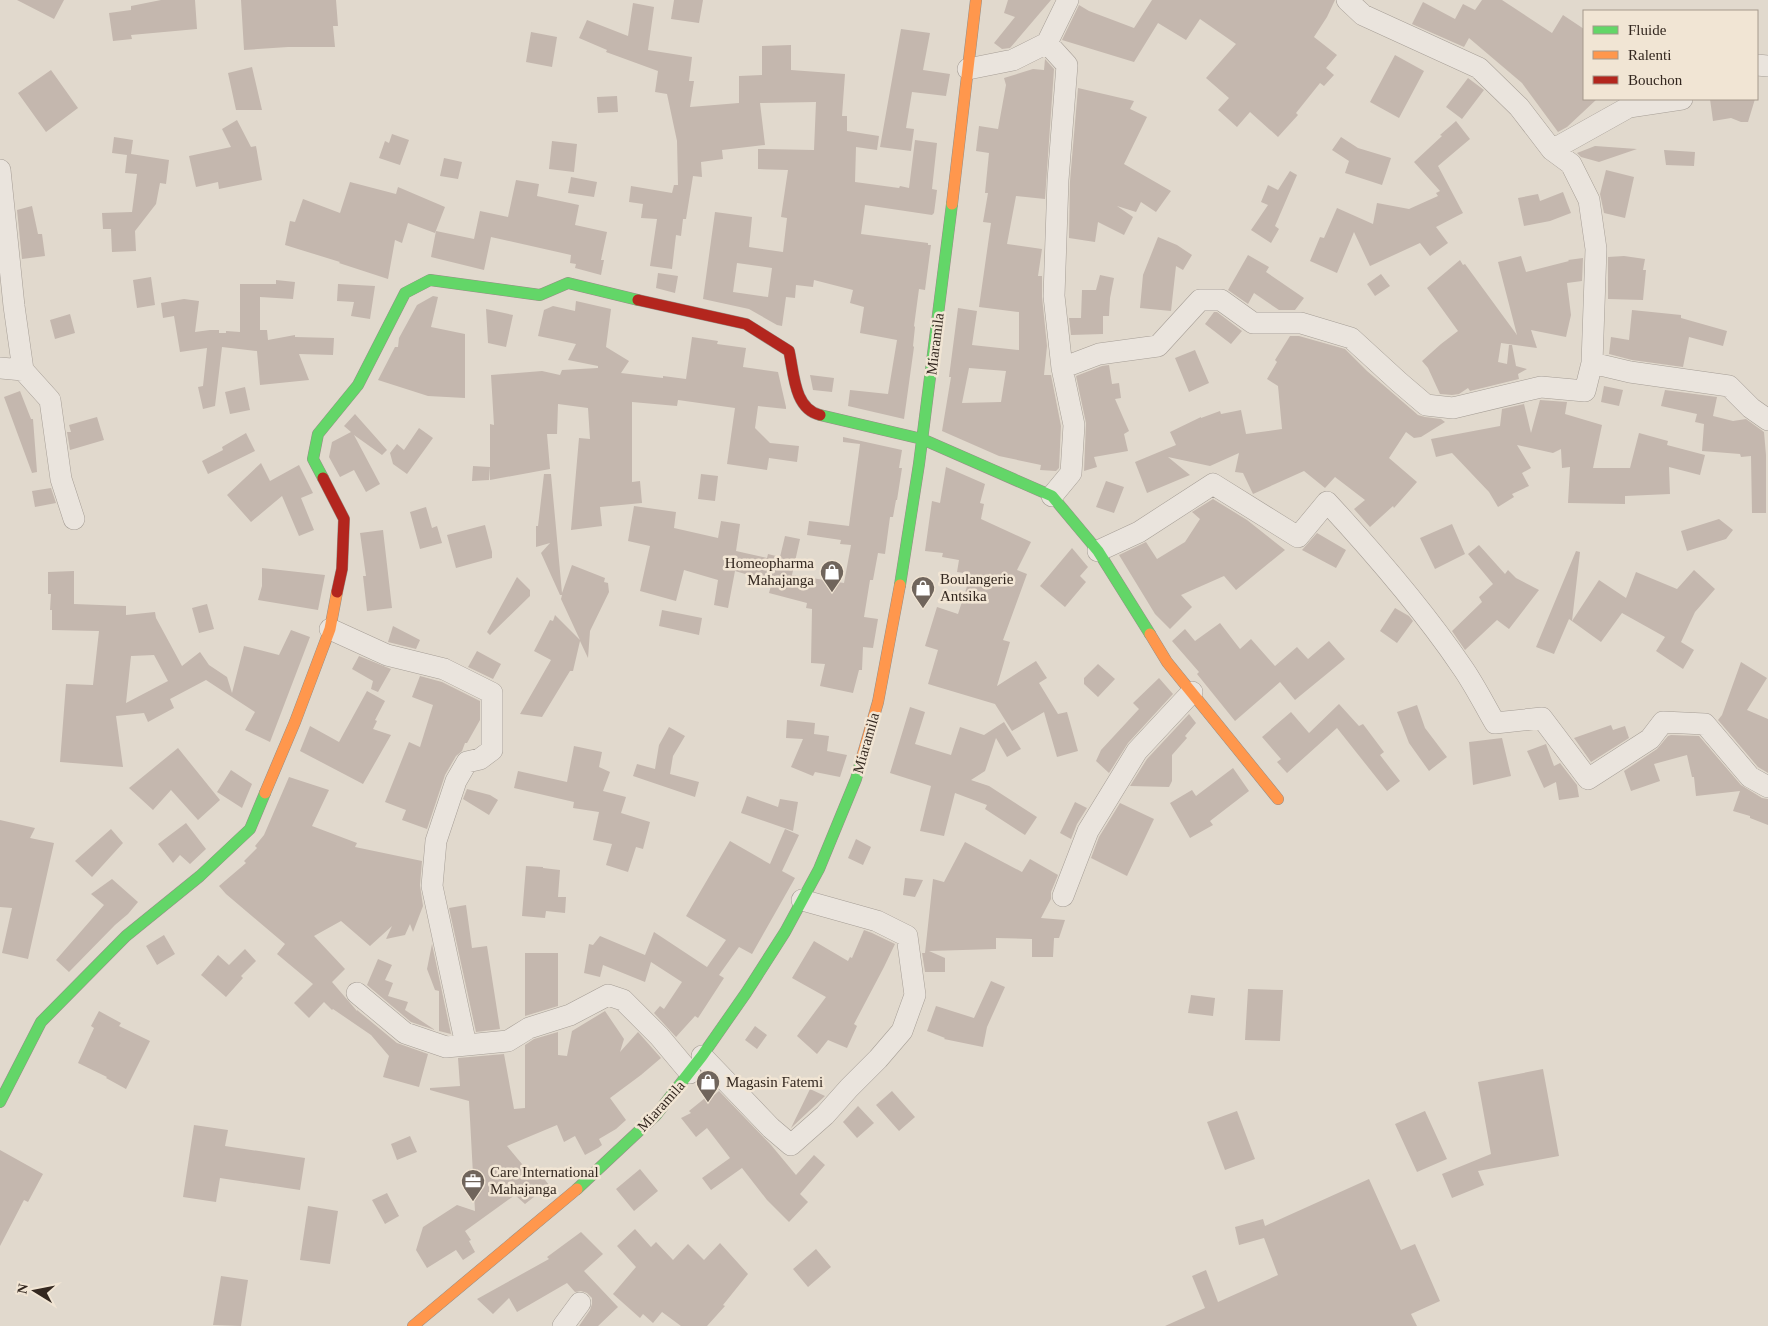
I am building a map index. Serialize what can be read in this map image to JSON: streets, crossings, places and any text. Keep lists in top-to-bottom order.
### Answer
{
  "streets": {
    "street": ["Miaramila"]
  },
  "places": {
    "shop": ["Homeopharma Mahajanga", "Boulangerie Antsika", "Magasin Fatemi"],
    "office": ["Care International Mahajanga"]
  },
  "legend": ["Fluide", "Ralenti", "Bouchon"],
  "north": "left"
}
